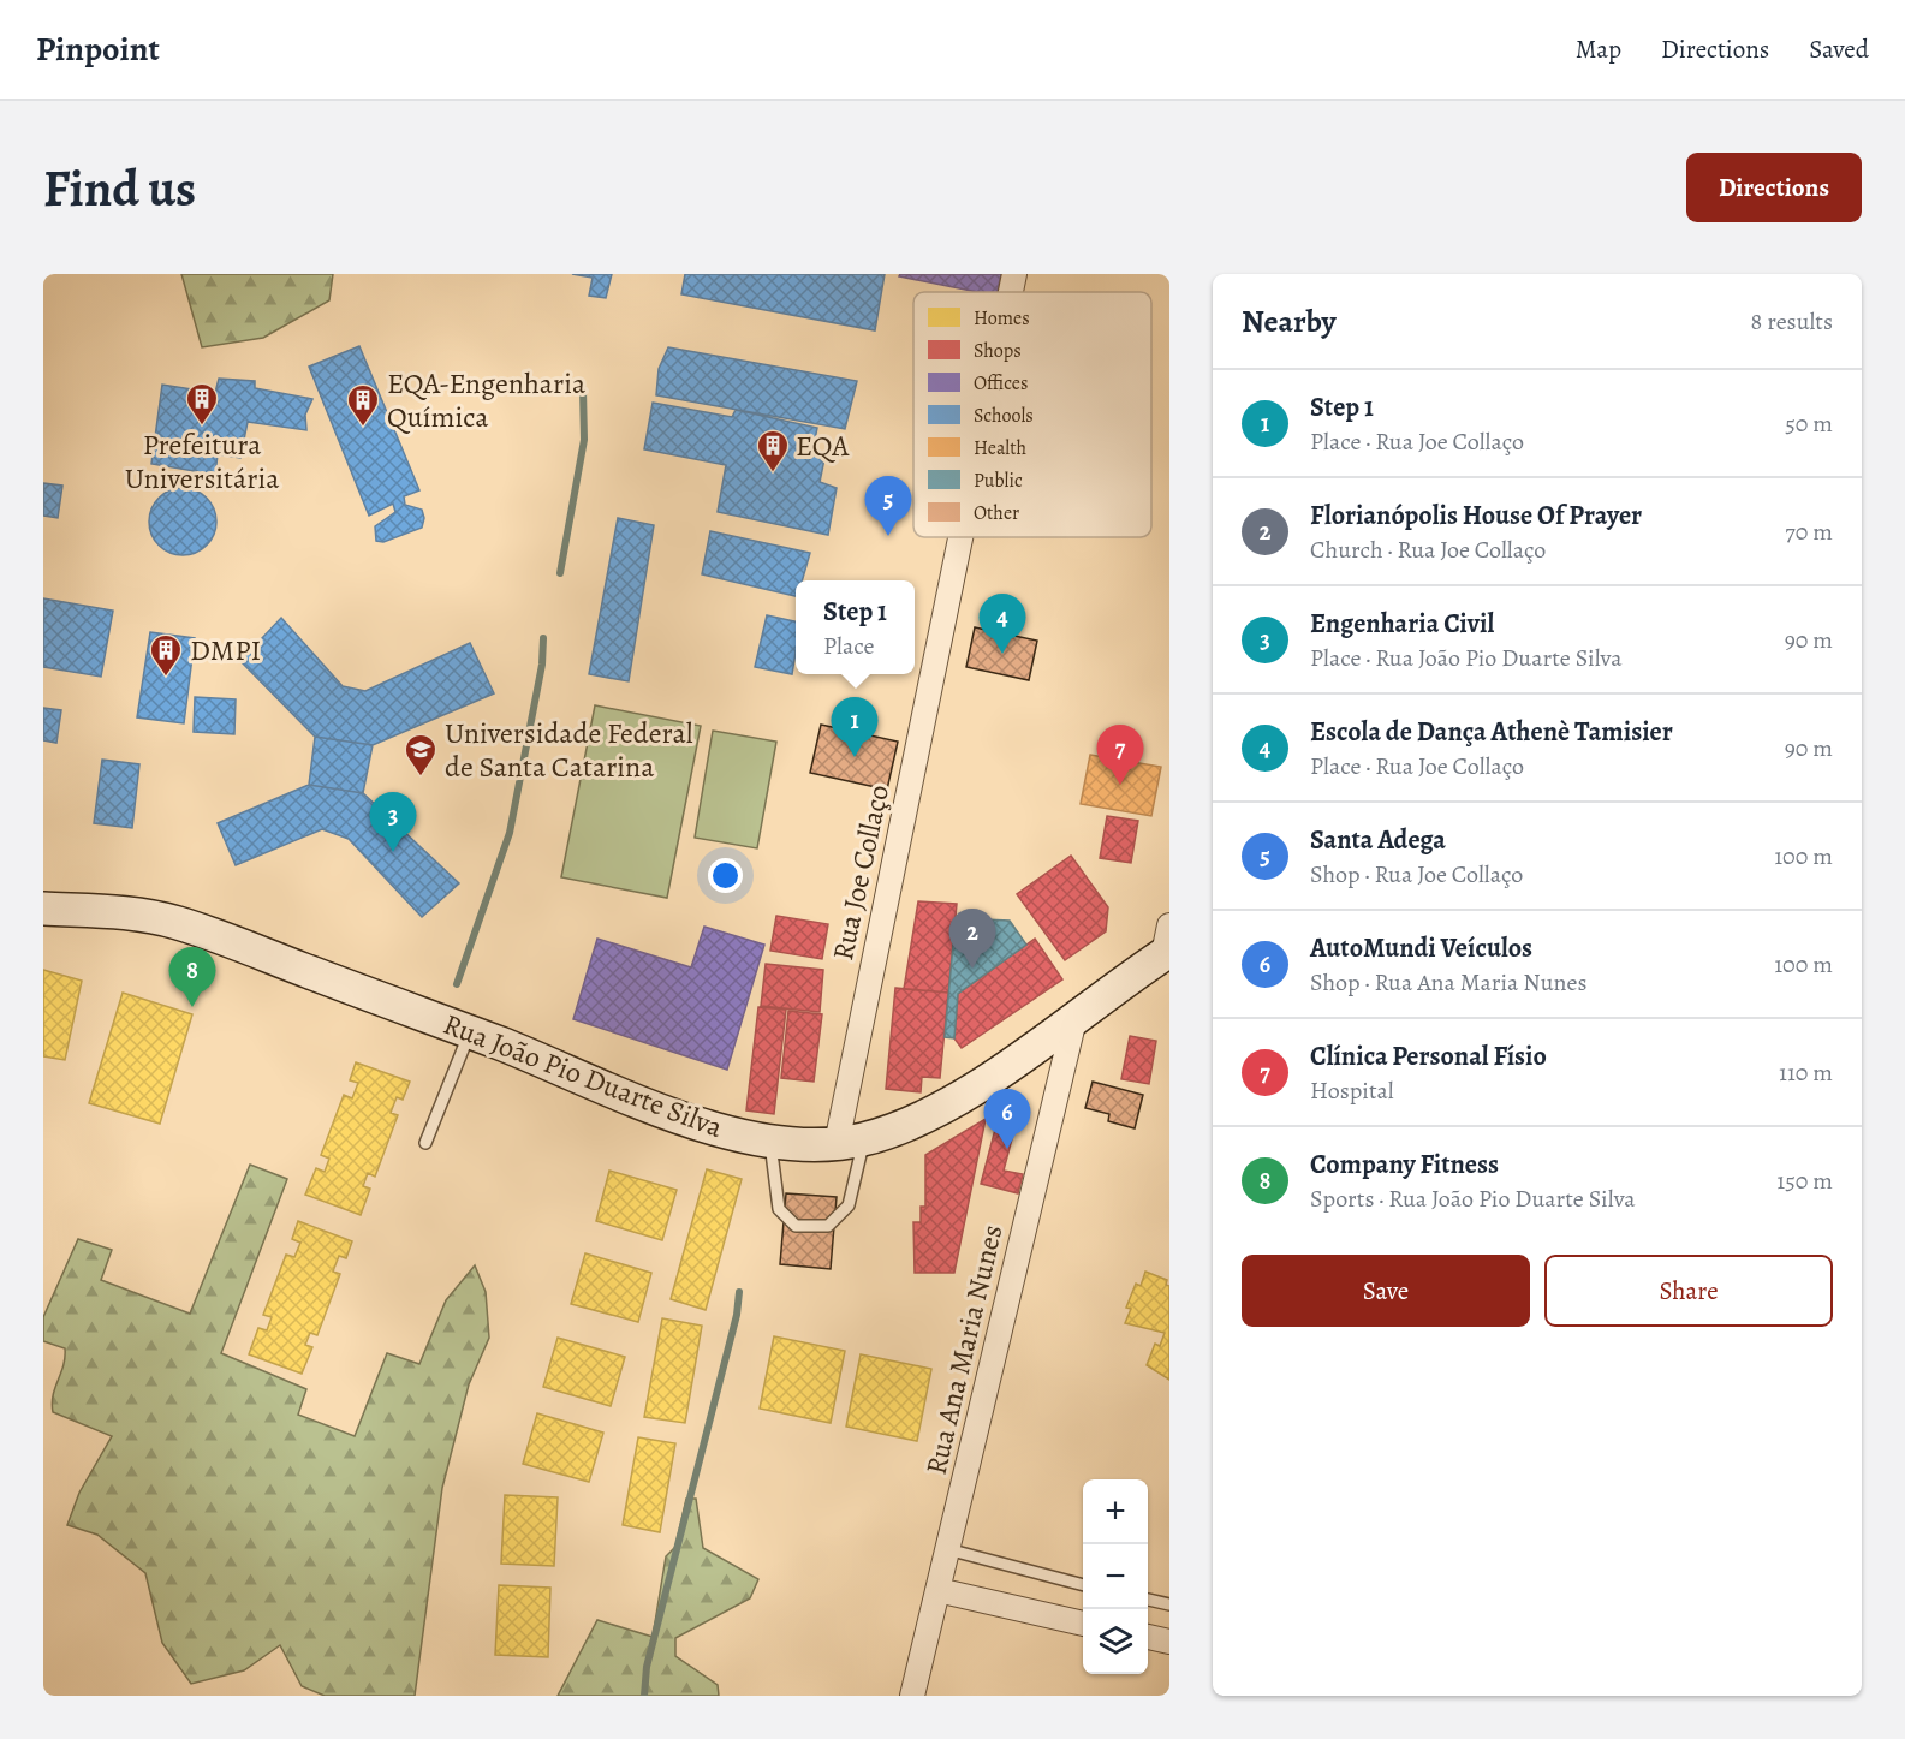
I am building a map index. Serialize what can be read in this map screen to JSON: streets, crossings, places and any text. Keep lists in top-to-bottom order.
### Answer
{
  "streets": {
    "main road": ["Rua João Pio Duarte Silva"],
    "street": ["Rua Joe Collaço", "Rua Ana Maria Nunes"]
  },
  "crossings": [
    ["Rua Joe Collaço", "Rua João Pio Duarte Silva"],
    ["Rua João Pio Duarte Silva", "Rua Ana Maria Nunes"]
  ],
  "places": {
    "building": [
      "Prefeitura Universitária",
      "EQA-Engenharia Química",
      "EQA",
      "DMPI"
    ],
    "school or university": ["Universidade Federal de Santa Catarina"]
  },
  "legend": [
    "Homes",
    "Shops",
    "Offices",
    "Schools",
    "Health",
    "Public",
    "Other"
  ],
  "page": {
    "header": "Pinpoint",
    "nav": ["Map", "Directions", "Saved"],
    "buttons": [
      "Directions",
      ["Save", "Share"]
    ],
    "title": "Find us",
    "heading": ["Nearby", "8 results"],
    "list": [
      {
        "mark": "1",
        "name": "Step 1",
        "note": "Place · Rua Joe Collaço",
        "value": "50 m"
      },
      {
        "mark": "2",
        "name": "Florianópolis House Of Prayer",
        "note": "Church · Rua Joe Collaço",
        "value": "70 m"
      },
      {
        "mark": "3",
        "name": "Engenharia Civil",
        "note": "Place · Rua João Pio Duarte Silva",
        "value": "90 m"
      },
      {
        "mark": "4",
        "name": "Escola de Dança Athenè Tamisier",
        "note": "Place · Rua Joe Collaço",
        "value": "90 m"
      },
      {
        "mark": "5",
        "name": "Santa Adega",
        "note": "Shop · Rua Joe Collaço",
        "value": "100 m"
      },
      {
        "mark": "6",
        "name": "AutoMundi Veículos",
        "note": "Shop · Rua Ana Maria Nunes",
        "value": "100 m"
      },
      {
        "mark": "7",
        "name": "Clínica Personal Físio",
        "note": "Hospital",
        "value": "110 m"
      },
      {
        "mark": "8",
        "name": "Company Fitness",
        "note": "Sports · Rua João Pio Duarte Silva",
        "value": "150 m"
      }
    ],
    "pins": [
      "5",
      "4",
      "1",
      "7",
      "3",
      "2",
      "8",
      "6"
    ],
    "popup": ["Step 1", "Place"],
    "map_buttons": ["+", "−"]
  }
}
